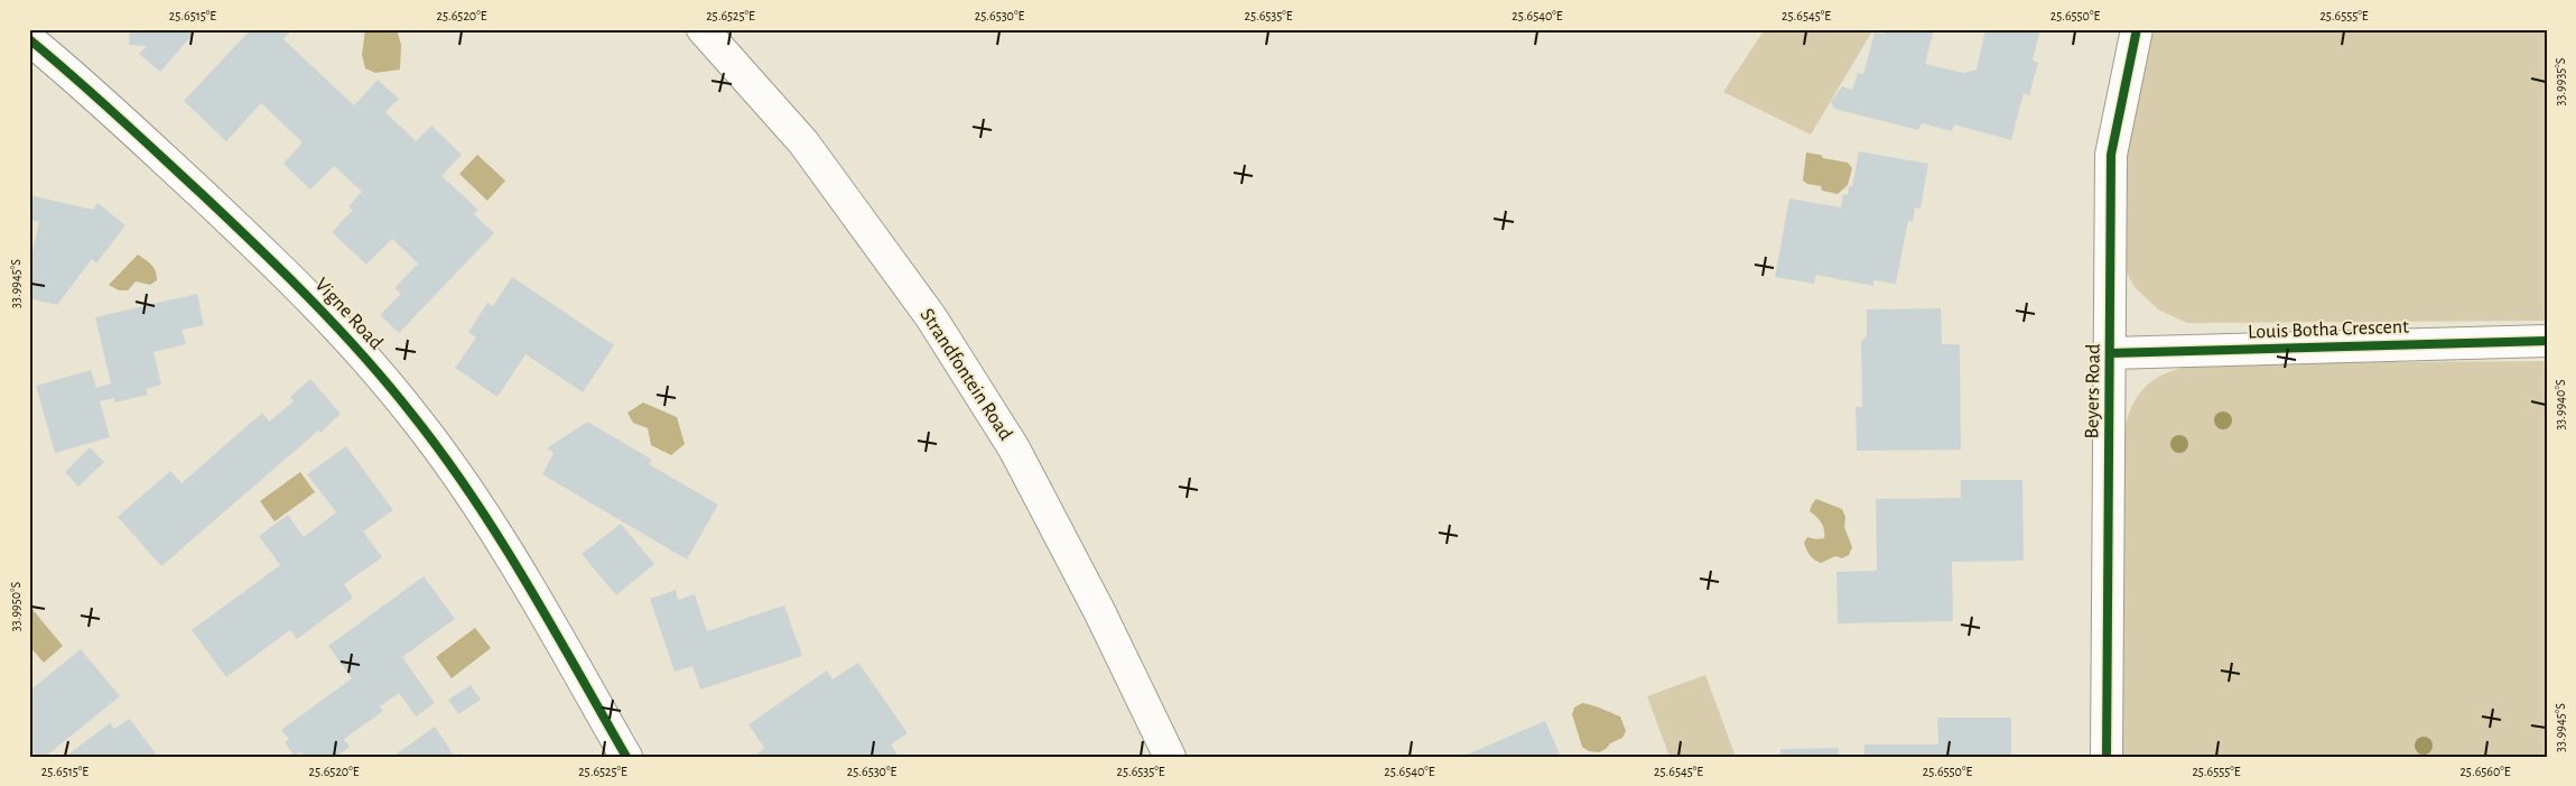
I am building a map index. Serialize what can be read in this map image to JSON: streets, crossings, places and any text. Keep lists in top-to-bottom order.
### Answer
{
  "streets": {
    "street": [
      "Vigne Road",
      "Louis Botha Crescent",
      "Strandfontein Road",
      "Beyers Road"
    ]
  },
  "crossings": [
    ["Louis Botha Crescent", "Beyers Road"]
  ],
  "coordinates": [
    "25.6515°E",
    "25.6520°E",
    "25.6525°E",
    "25.6530°E",
    "25.6535°E",
    "25.6540°E",
    "25.6545°E",
    "25.6550°E",
    "25.6555°E",
    "33.9935°S",
    "33.9945°S",
    "33.9940°S",
    "33.9950°S",
    "25.6560°E"
  ]
}
